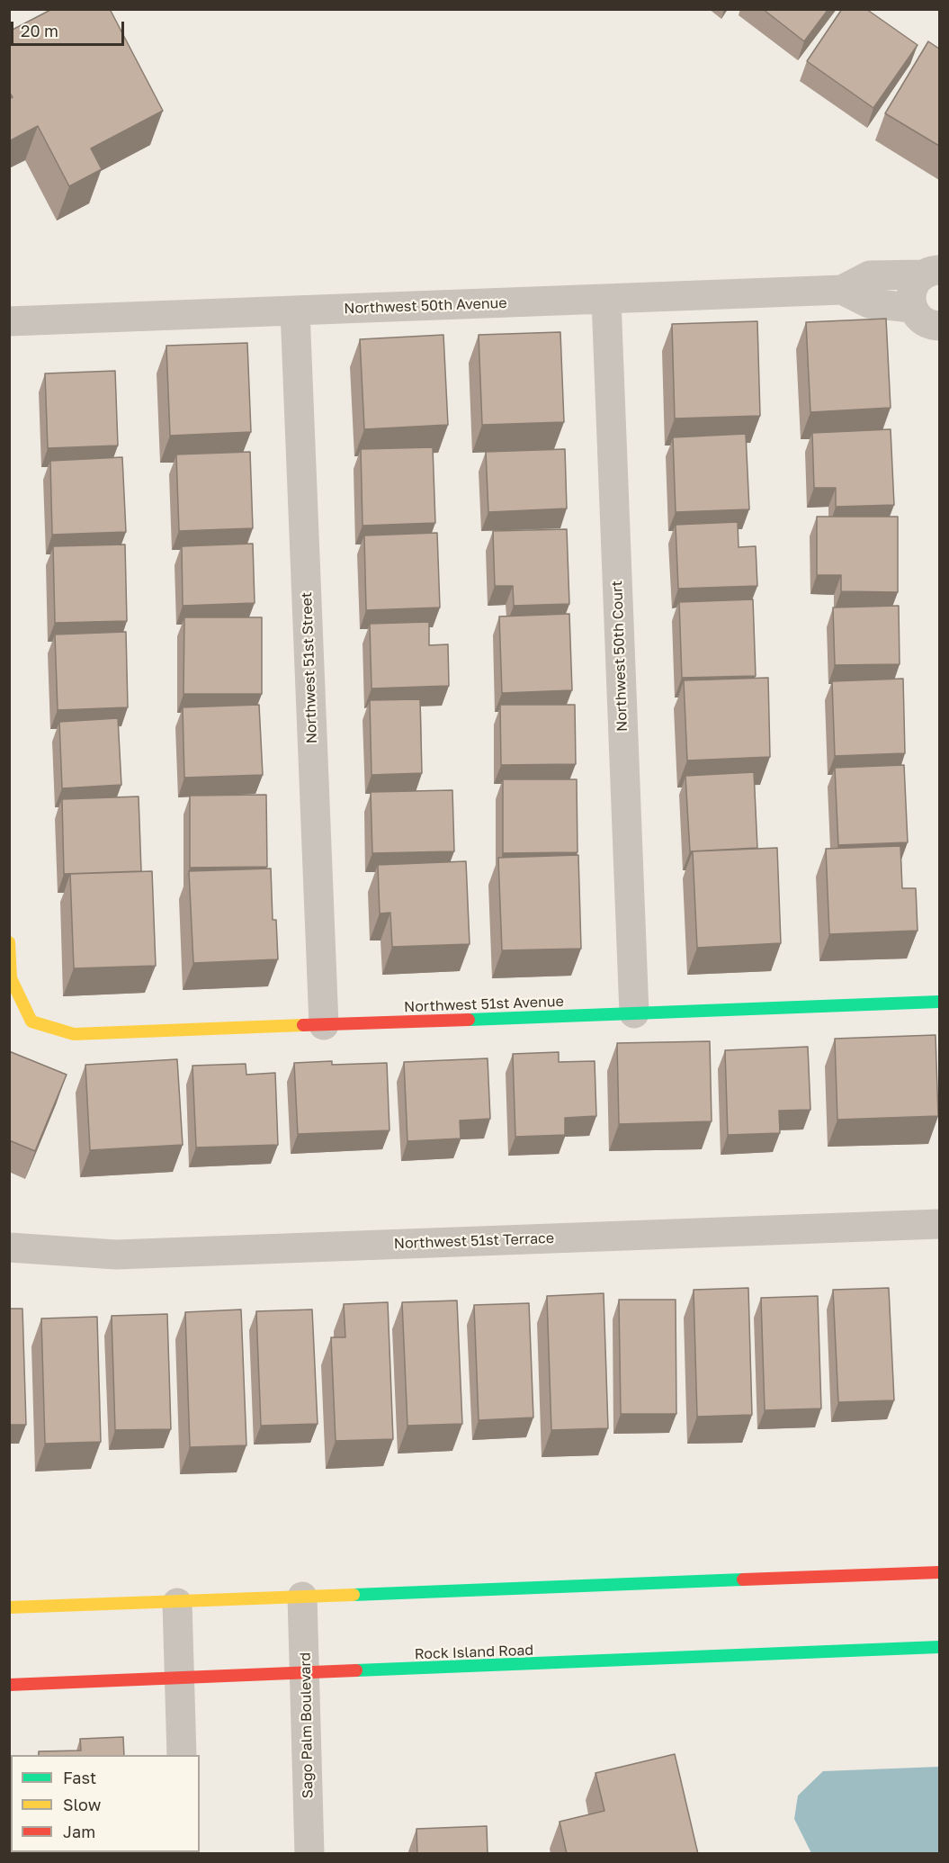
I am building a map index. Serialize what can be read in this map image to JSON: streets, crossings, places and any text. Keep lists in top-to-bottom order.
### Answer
{
  "streets": {
    "main road": ["Northwest 51st Avenue", "Rock Island Road"],
    "street": [
      "Northwest 50th Avenue",
      "Northwest 50th Court",
      "Northwest 51st Street",
      "Northwest 51st Terrace",
      "Sago Palm Boulevard"
    ]
  },
  "crossings": [
    ["Northwest 50th Avenue", "Northwest 50th Court"],
    ["Northwest 50th Avenue", "Northwest 51st Street"],
    ["Northwest 50th Court", "Northwest 51st Avenue"],
    ["Northwest 51st Street", "Northwest 51st Avenue"],
    ["Rock Island Road", "Sago Palm Boulevard"]
  ],
  "legend": ["Fast", "Slow", "Jam"],
  "scale_bar": "20 m"
}
